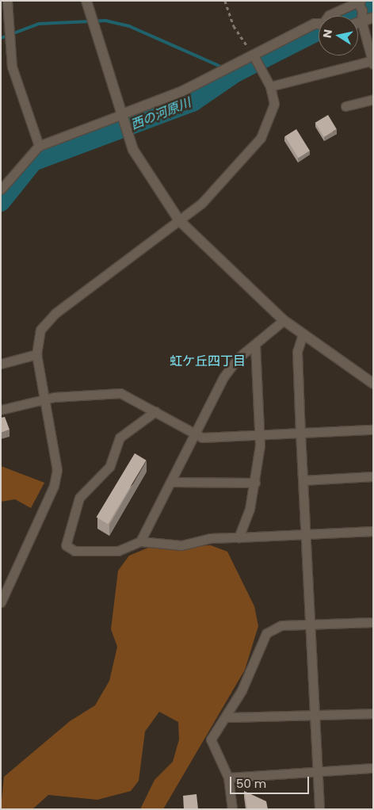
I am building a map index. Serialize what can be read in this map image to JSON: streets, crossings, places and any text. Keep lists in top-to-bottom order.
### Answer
{
  "districts": ["虹ケ丘四丁目"],
  "water": ["西の河原川"],
  "scale_bar": "50 m",
  "north": "left"
}
